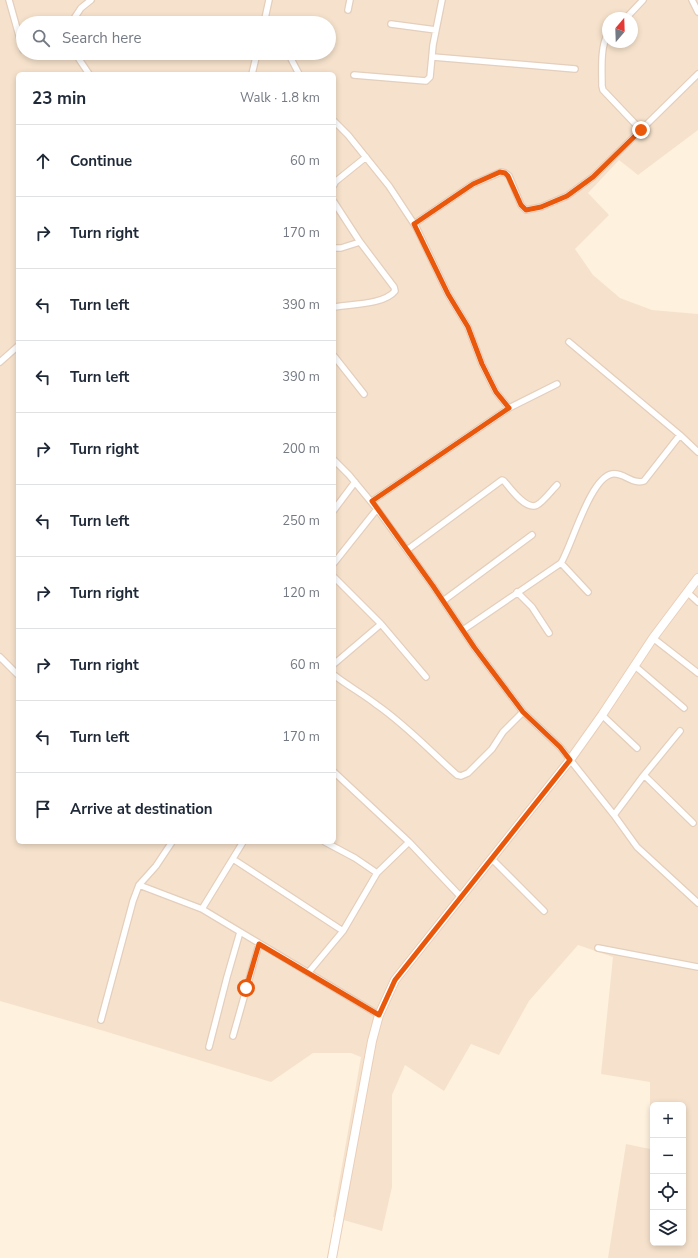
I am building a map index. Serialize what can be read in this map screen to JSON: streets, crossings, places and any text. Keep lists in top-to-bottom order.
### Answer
{
  "north": "top",
  "page": {
    "search": "Search here",
    "heading": ["23 min", "Walk · 1.8 km"],
    "list": [
      ["Continue", "60 m"],
      ["Turn right", "170 m"],
      ["Turn left", "390 m"],
      ["Turn left", "390 m"],
      ["Turn right", "200 m"],
      ["Turn left", "250 m"],
      ["Turn right", "120 m"],
      ["Turn right", "60 m"],
      ["Turn left", "170 m"],
      "Arrive at destination"
    ],
    "map_buttons": ["+", "−"]
  }
}
